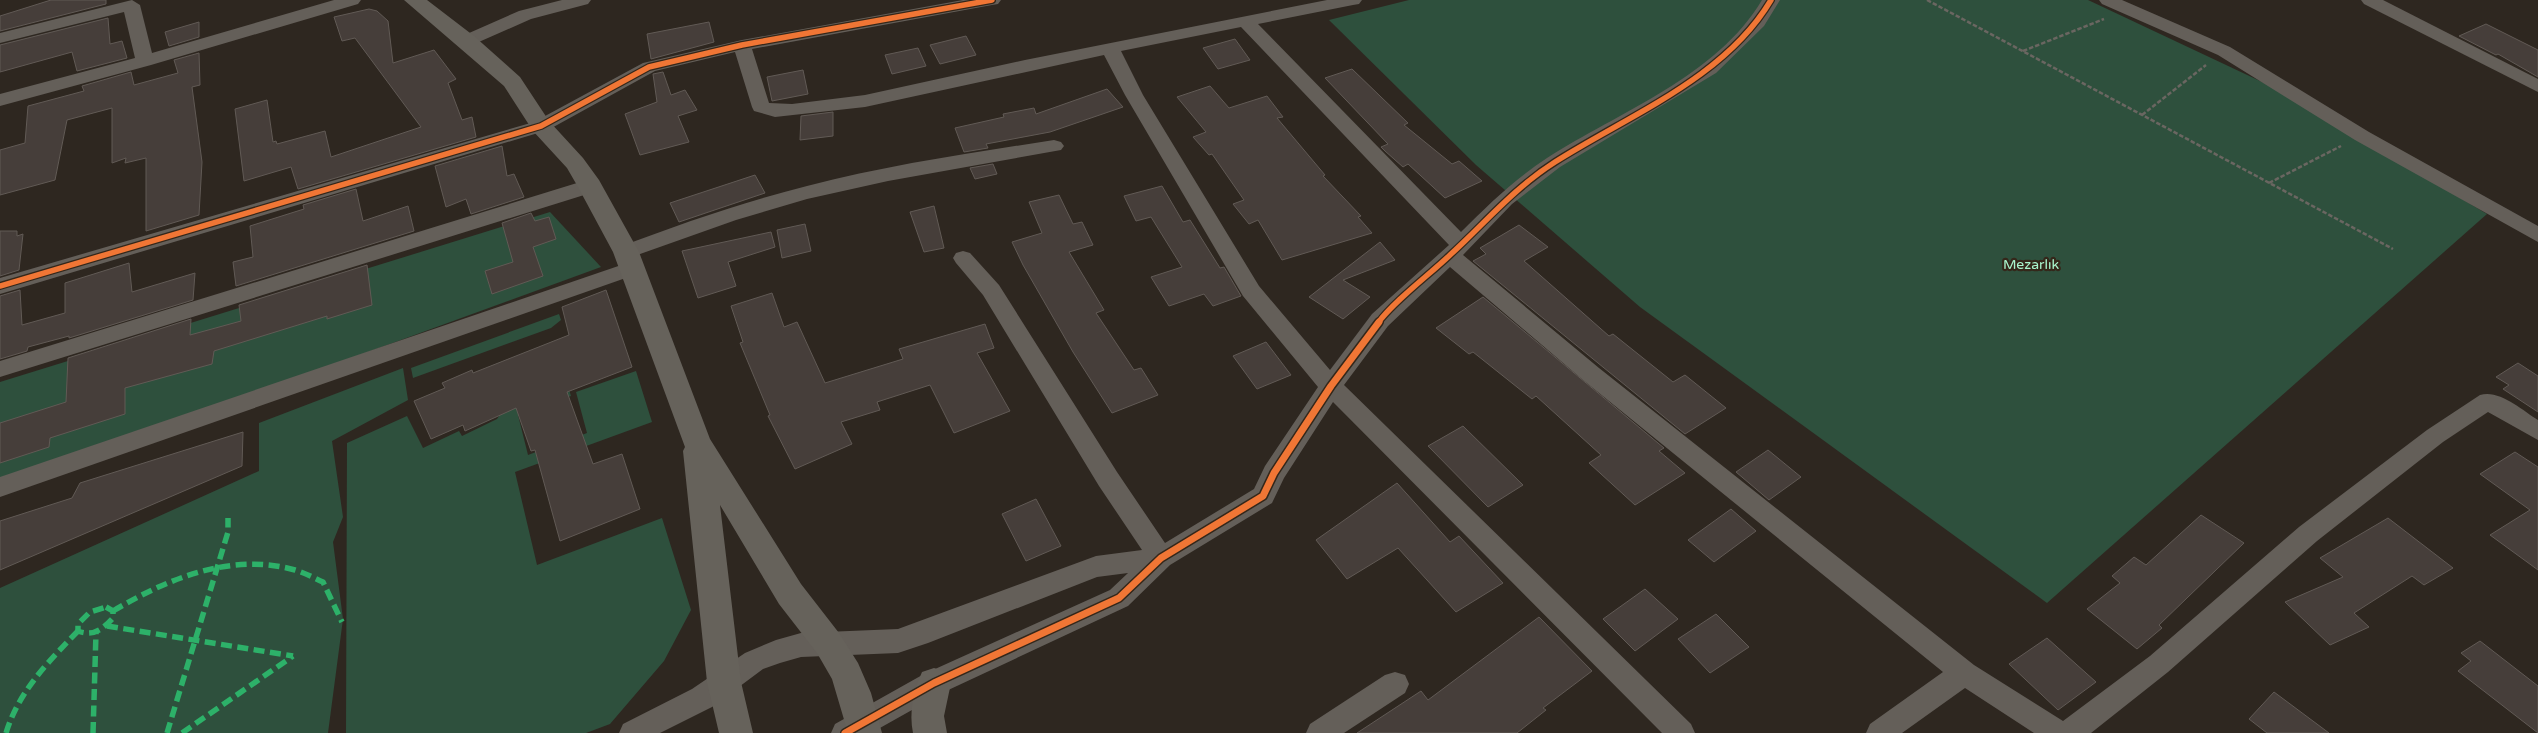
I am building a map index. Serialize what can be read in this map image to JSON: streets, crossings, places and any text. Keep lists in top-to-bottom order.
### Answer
{
  "parks": ["Mezarlık"]
}
